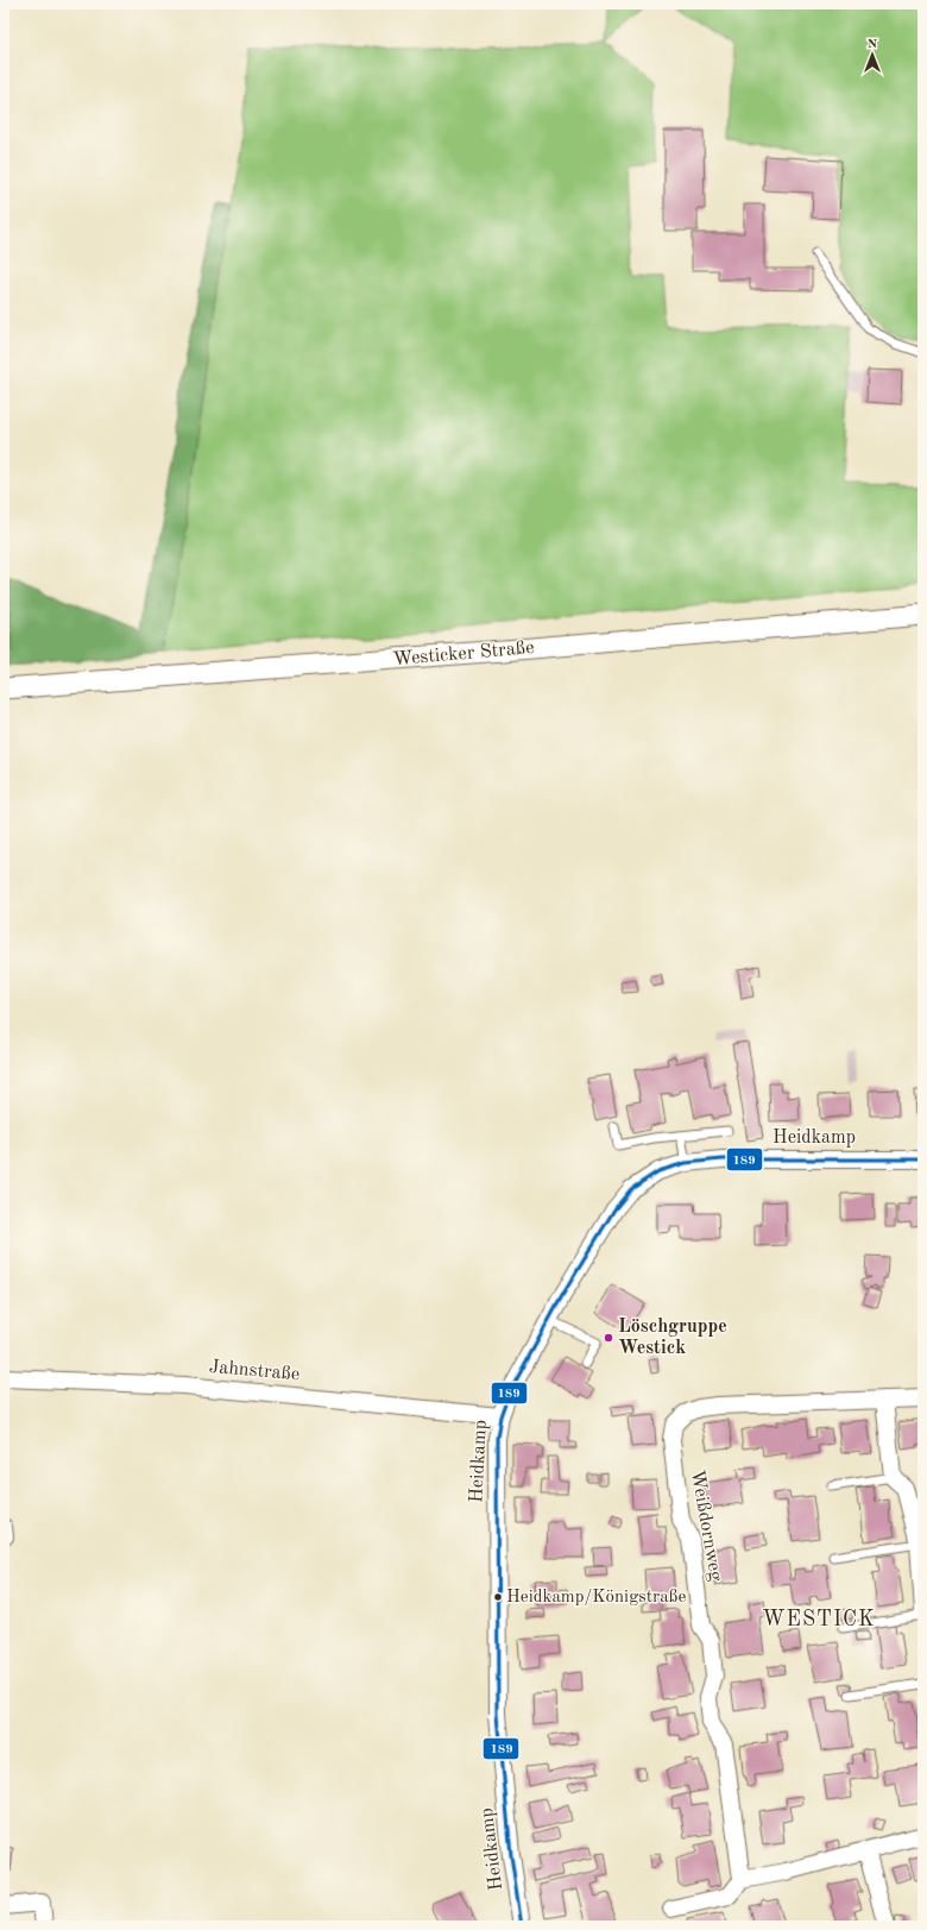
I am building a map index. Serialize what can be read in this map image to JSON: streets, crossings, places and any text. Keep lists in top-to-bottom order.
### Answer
{
  "streets": {
    "street": [
      "Westicker Straße",
      "Heidkamp",
      "Jahnstraße",
      "Weißdornweg"
    ]
  },
  "crossings": [
    ["Heidkamp", "Jahnstraße"]
  ],
  "districts": ["WESTICK"],
  "places": ["Löschgruppe Westick", "Heidkamp/Königstraße"],
  "lines": ["transit line 189"],
  "north": "top"
}
